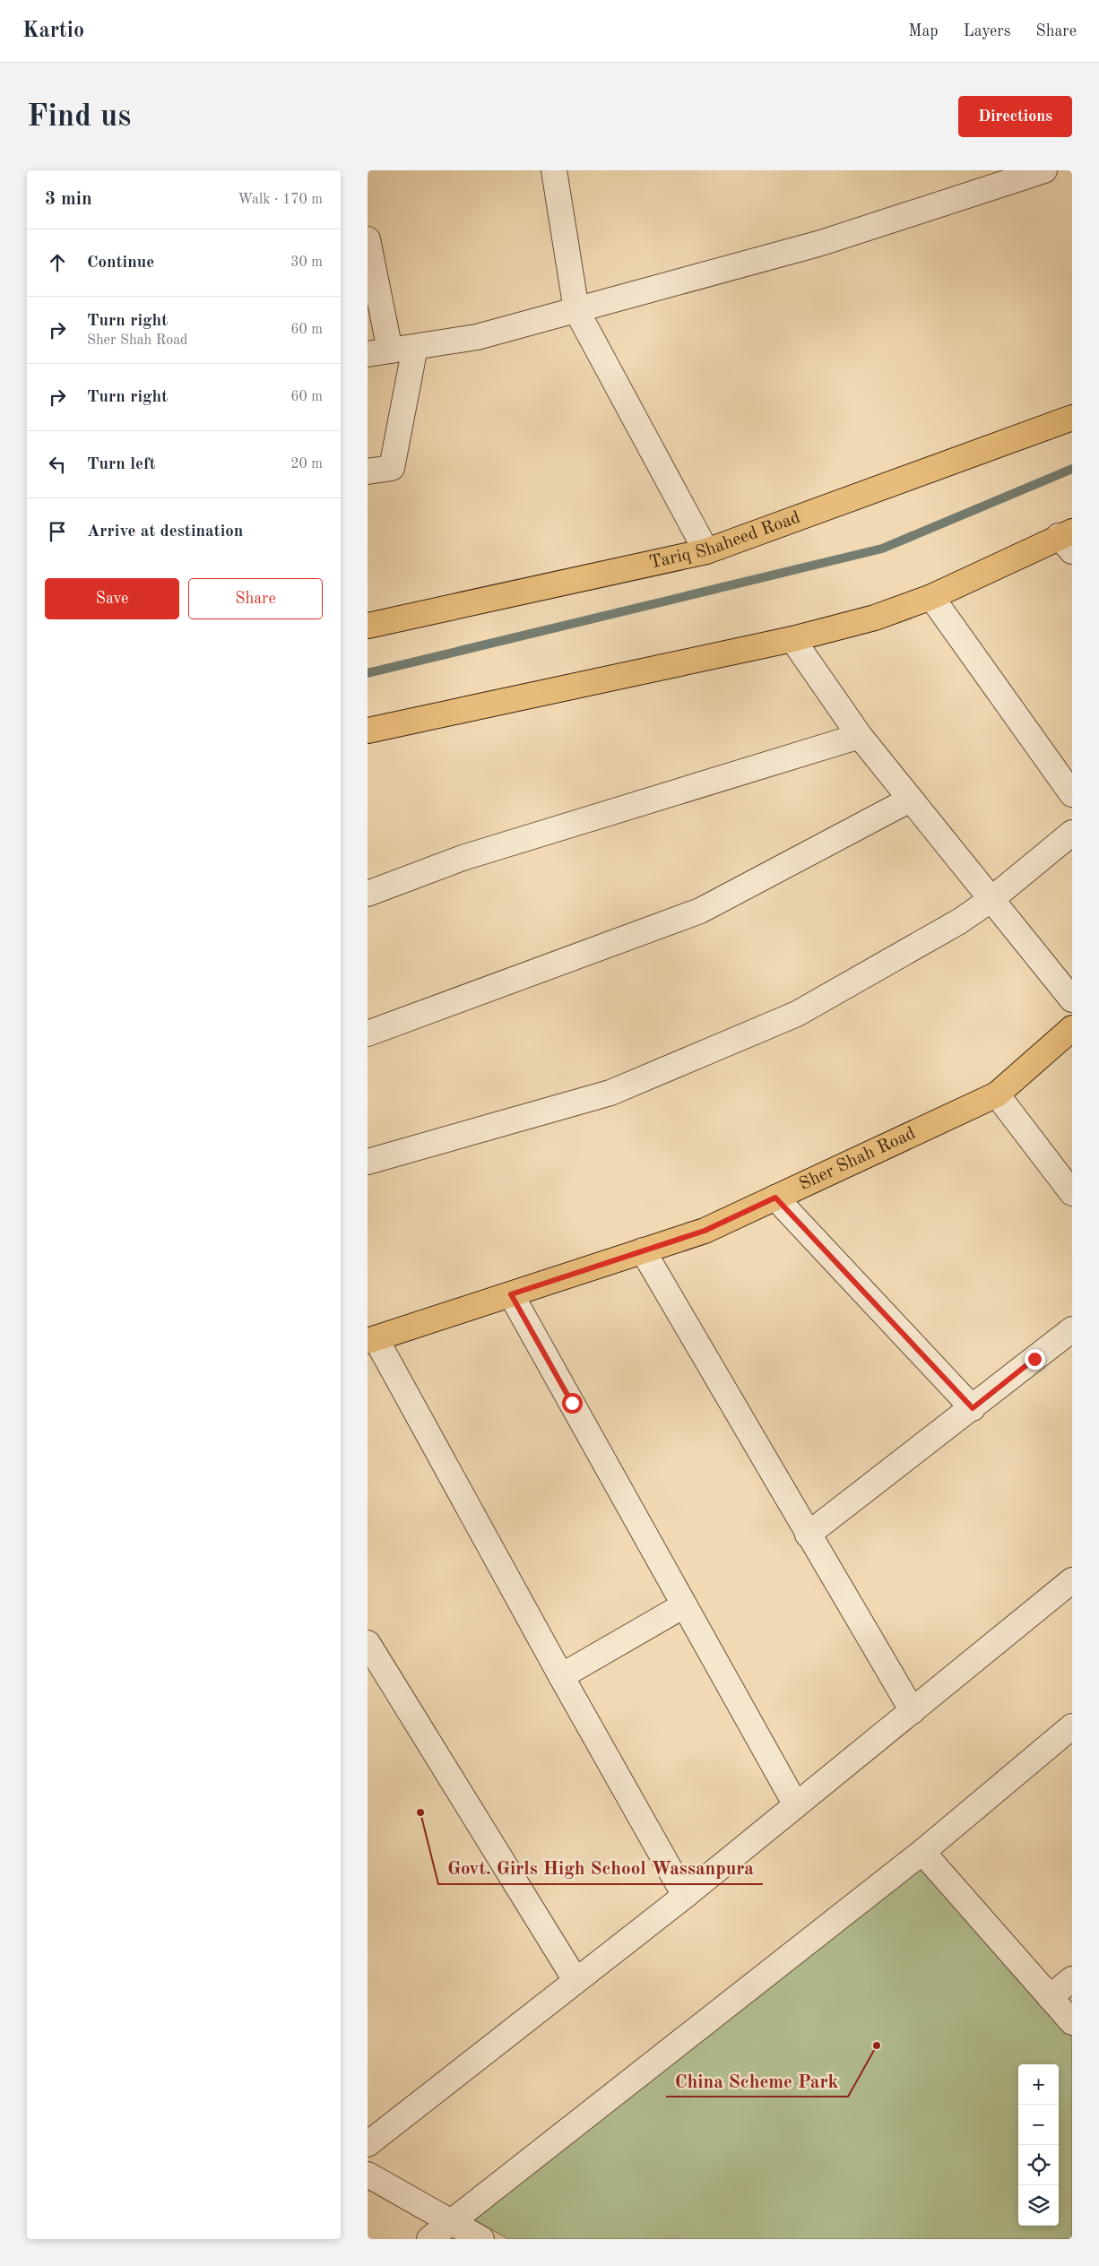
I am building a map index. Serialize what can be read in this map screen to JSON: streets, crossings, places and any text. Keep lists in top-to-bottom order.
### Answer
{
  "streets": {
    "main road": ["Tariq Shaheed Road", "Sher Shah Road"]
  },
  "places": ["Govt. Girls High School Wassanpura", "China Scheme Park"],
  "page": {
    "header": "Kartio",
    "nav": ["Map", "Layers", "Share"],
    "buttons": [
      "Directions",
      ["Save", "Share"]
    ],
    "title": "Find us",
    "heading": ["3 min", "Walk · 170 m"],
    "list": [
      ["Continue", "30 m"],
      ["Turn right", "Sher Shah Road", "60 m"],
      ["Turn right", "60 m"],
      ["Turn left", "20 m"],
      "Arrive at destination"
    ],
    "map_buttons": ["+", "−"]
  }
}
